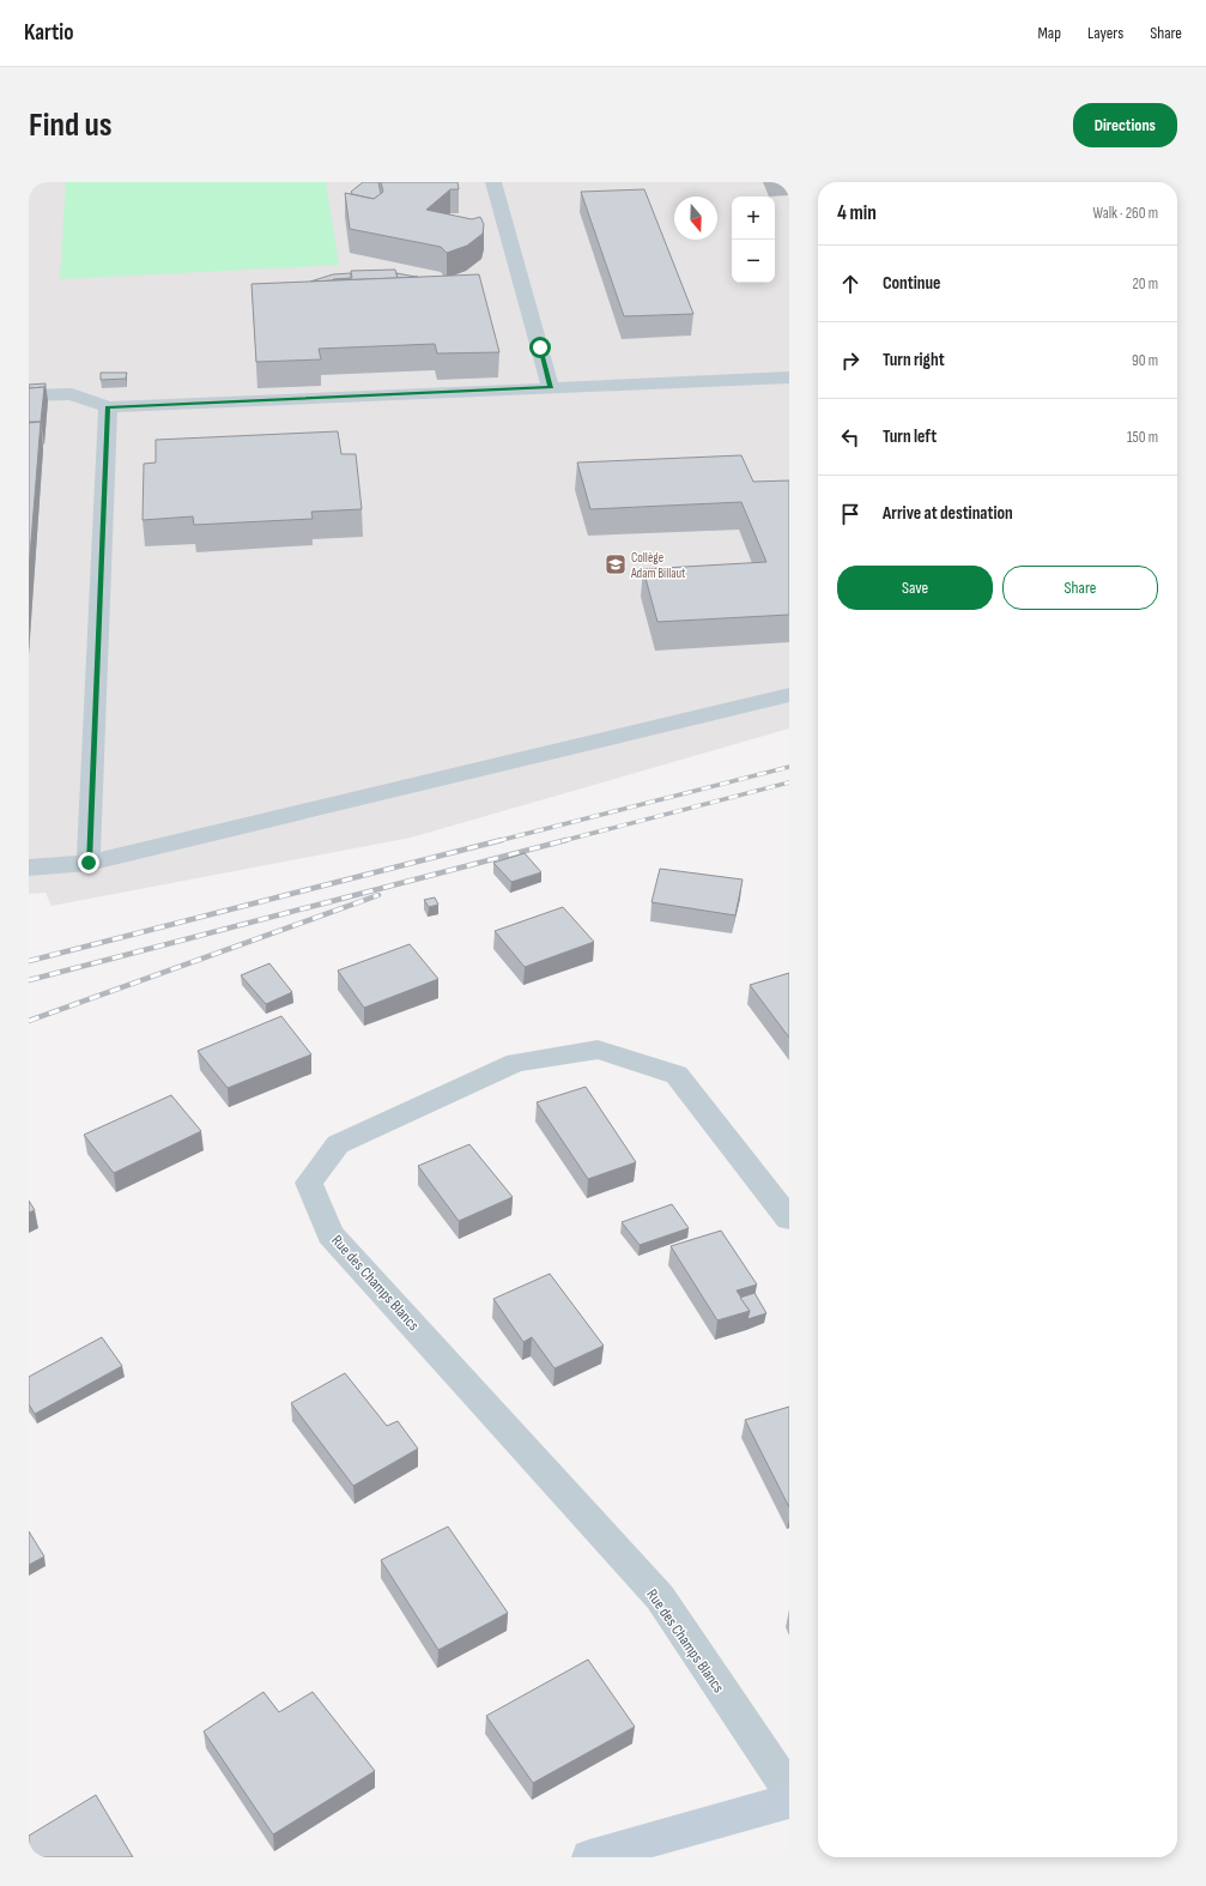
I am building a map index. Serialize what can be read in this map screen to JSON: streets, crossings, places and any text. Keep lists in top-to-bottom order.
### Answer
{
  "streets": {
    "street": ["Rue des Champs Blancs"]
  },
  "places": {
    "school or university": ["Collège Adam Billaut"]
  },
  "north": "bottom",
  "page": {
    "header": "Kartio",
    "nav": ["Map", "Layers", "Share"],
    "buttons": [
      "Directions",
      ["Save", "Share"]
    ],
    "title": "Find us",
    "heading": ["4 min", "Walk · 260 m"],
    "map_buttons": ["+", "−"],
    "list": [
      ["Continue", "20 m"],
      ["Turn right", "90 m"],
      ["Turn left", "150 m"],
      "Arrive at destination"
    ]
  }
}
